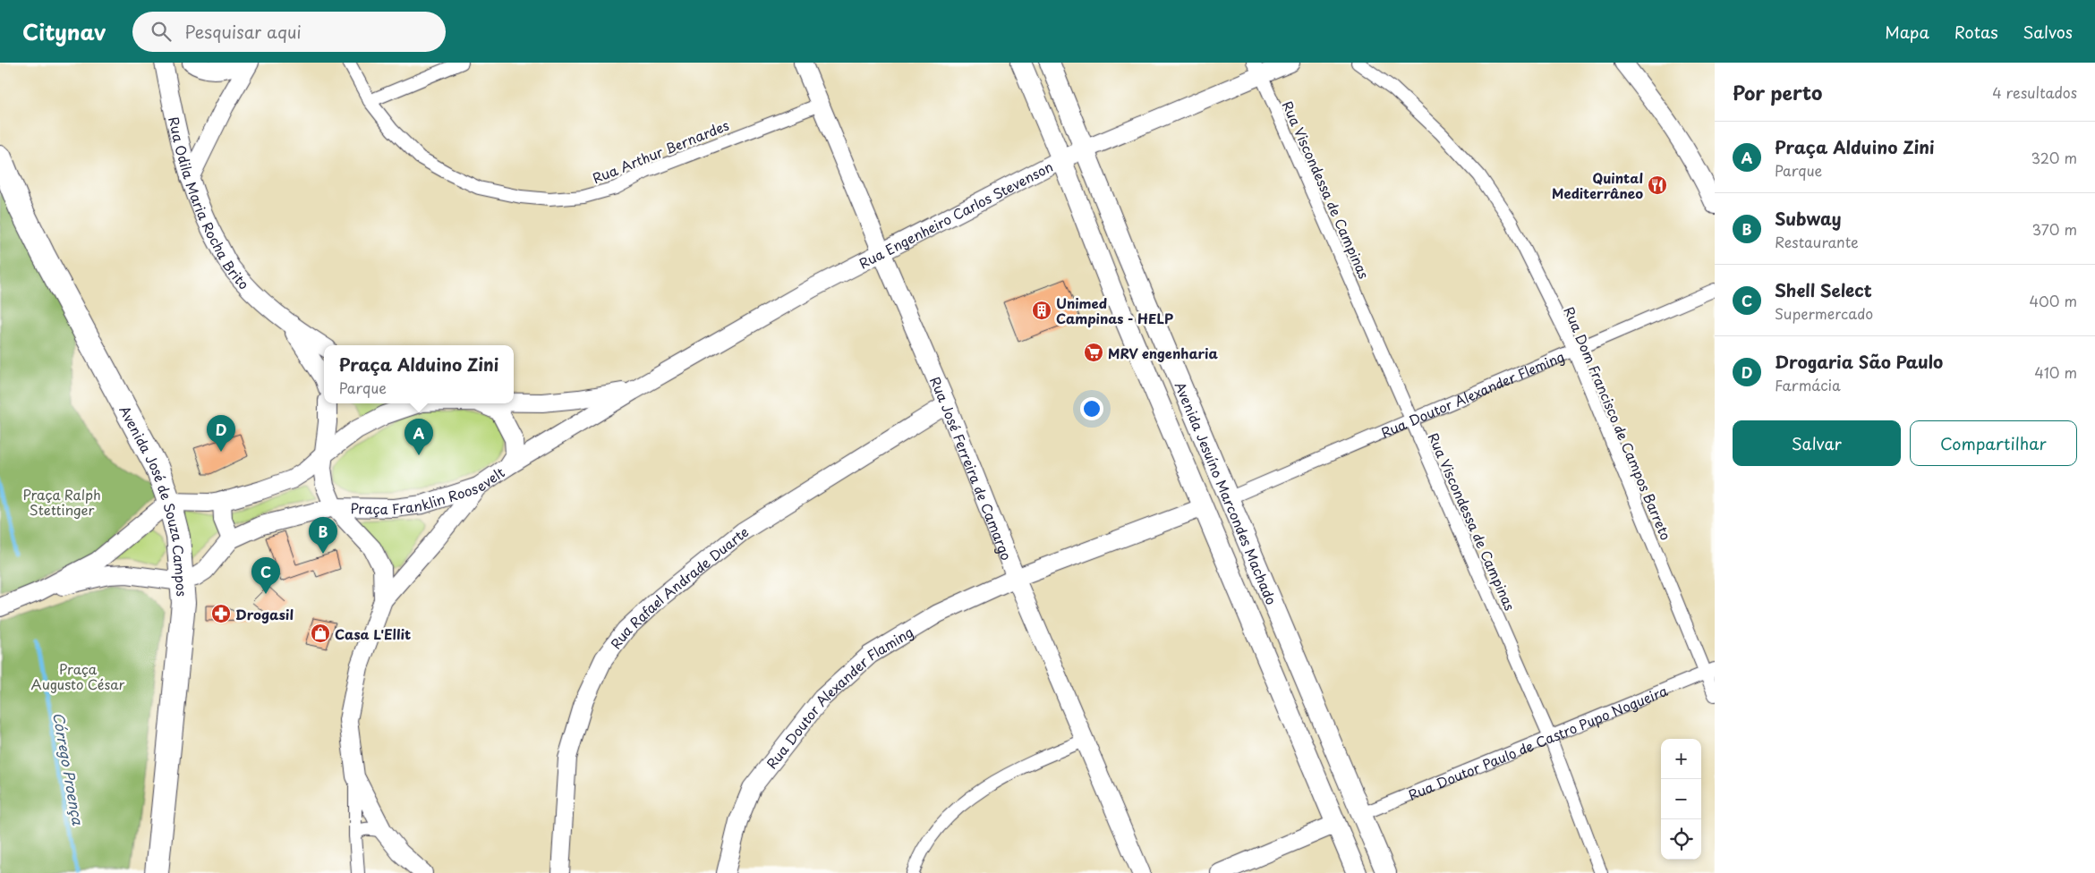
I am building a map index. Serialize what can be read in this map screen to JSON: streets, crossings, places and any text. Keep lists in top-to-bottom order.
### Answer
{
  "streets": {
    "highway": ["Avenida José de Souza Campos"],
    "main road": ["Avenida Jesuíno Marcondes Machado"],
    "street": [
      "Rua Arthur Bernardes",
      "Rua Viscondessa de Campinas",
      "Rua Odila Maria Rocha Brito",
      "Rua Engenheiro Carlos Stevenson",
      "Rua Doutor Alexander Fleming",
      "Rua Dom Francisco de Campos Barreto",
      "Rua José Ferreira de Camargo",
      "Praça Franklin Roosevelt",
      "Rua Rafael Andrade Duarte",
      "Rua Doutor Alexander Flaming",
      "Rua Doutor Paulo de Castro Pupo Nogueira"
    ]
  },
  "crossings": [
    ["Rua Arthur Bernardes", "Rua José Ferreira de Camargo"],
    ["Rua Viscondessa de Campinas", "Rua Engenheiro Carlos Stevenson"],
    ["Rua Viscondessa de Campinas", "Rua Doutor Alexander Fleming"],
    ["Rua Viscondessa de Campinas", "Rua Doutor Paulo de Castro Pupo Nogueira"],
    ["Rua Engenheiro Carlos Stevenson", "Rua José Ferreira de Camargo"],
    ["Rua Engenheiro Carlos Stevenson", "Praça Franklin Roosevelt"],
    ["Rua Engenheiro Carlos Stevenson", "Avenida Jesuíno Marcondes Machado"],
    ["Rua Doutor Alexander Fleming", "Rua Dom Francisco de Campos Barreto"],
    ["Rua Doutor Alexander Fleming", "Avenida Jesuíno Marcondes Machado"],
    ["Rua Dom Francisco de Campos Barreto", "Rua Doutor Paulo de Castro Pupo Nogueira"],
    ["Rua José Ferreira de Camargo", "Rua Rafael Andrade Duarte"],
    ["Rua José Ferreira de Camargo", "Rua Doutor Alexander Flaming"],
    ["Avenida Jesuíno Marcondes Machado", "Rua Doutor Paulo de Castro Pupo Nogueira"]
  ],
  "water": ["Córrego Proença"],
  "parks": ["Praça Ralph Stettinger", "Praça Augusto César"],
  "places": {
    "restaurant": ["Quintal Mediterrâneo"],
    "building": ["Unimed Campinas - HELP"],
    "supermarket": ["MRV engenharia"],
    "pharmacy": ["Drogasil"],
    "shop": ["Casa L'Ellit"]
  },
  "page": {
    "header": "Citynav",
    "search": "Pesquisar aqui",
    "nav": ["Mapa", "Rotas", "Salvos"],
    "heading": ["Por perto", "4 resultados"],
    "list": [
      {
        "mark": "A",
        "name": "Praça Alduino Zini",
        "note": "Parque",
        "value": "320 m"
      },
      {
        "mark": "B",
        "name": "Subway",
        "note": "Restaurante",
        "value": "370 m"
      },
      {
        "mark": "C",
        "name": "Shell Select",
        "note": "Supermercado",
        "value": "400 m"
      },
      {
        "mark": "D",
        "name": "Drogaria São Paulo",
        "note": "Farmácia",
        "value": "410 m"
      }
    ],
    "popup": ["Praça Alduino Zini", "Parque"],
    "buttons": ["Salvar", "Compartilhar"],
    "pins": [
      "D",
      "A",
      "B",
      "C"
    ],
    "map_buttons": ["+", "−"]
  }
}
